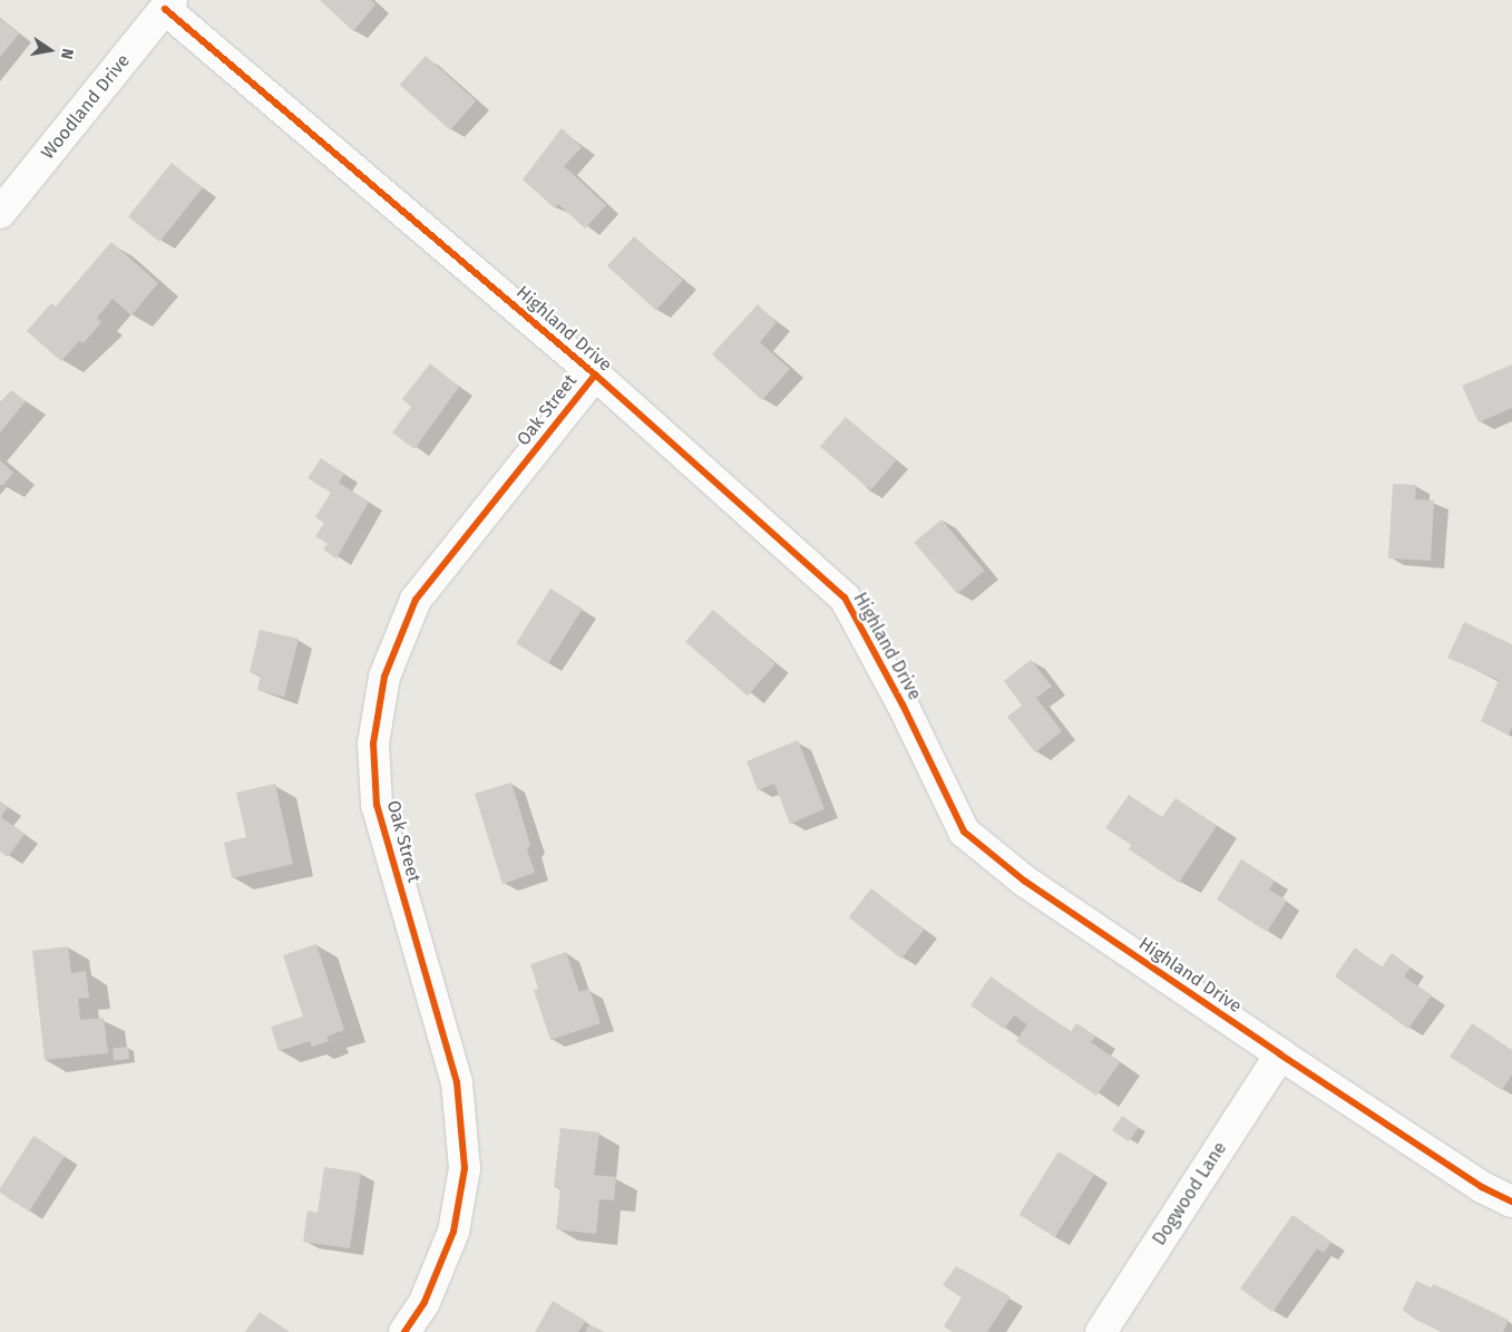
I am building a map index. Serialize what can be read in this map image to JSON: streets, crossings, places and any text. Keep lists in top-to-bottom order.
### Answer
{
  "streets": {
    "street": [
      "Woodland Drive",
      "Highland Drive",
      "Oak Street",
      "Dogwood Lane"
    ]
  },
  "crossings": [
    ["Woodland Drive", "Highland Drive"],
    ["Highland Drive", "Oak Street"],
    ["Highland Drive", "Dogwood Lane"]
  ],
  "north": "right"
}
